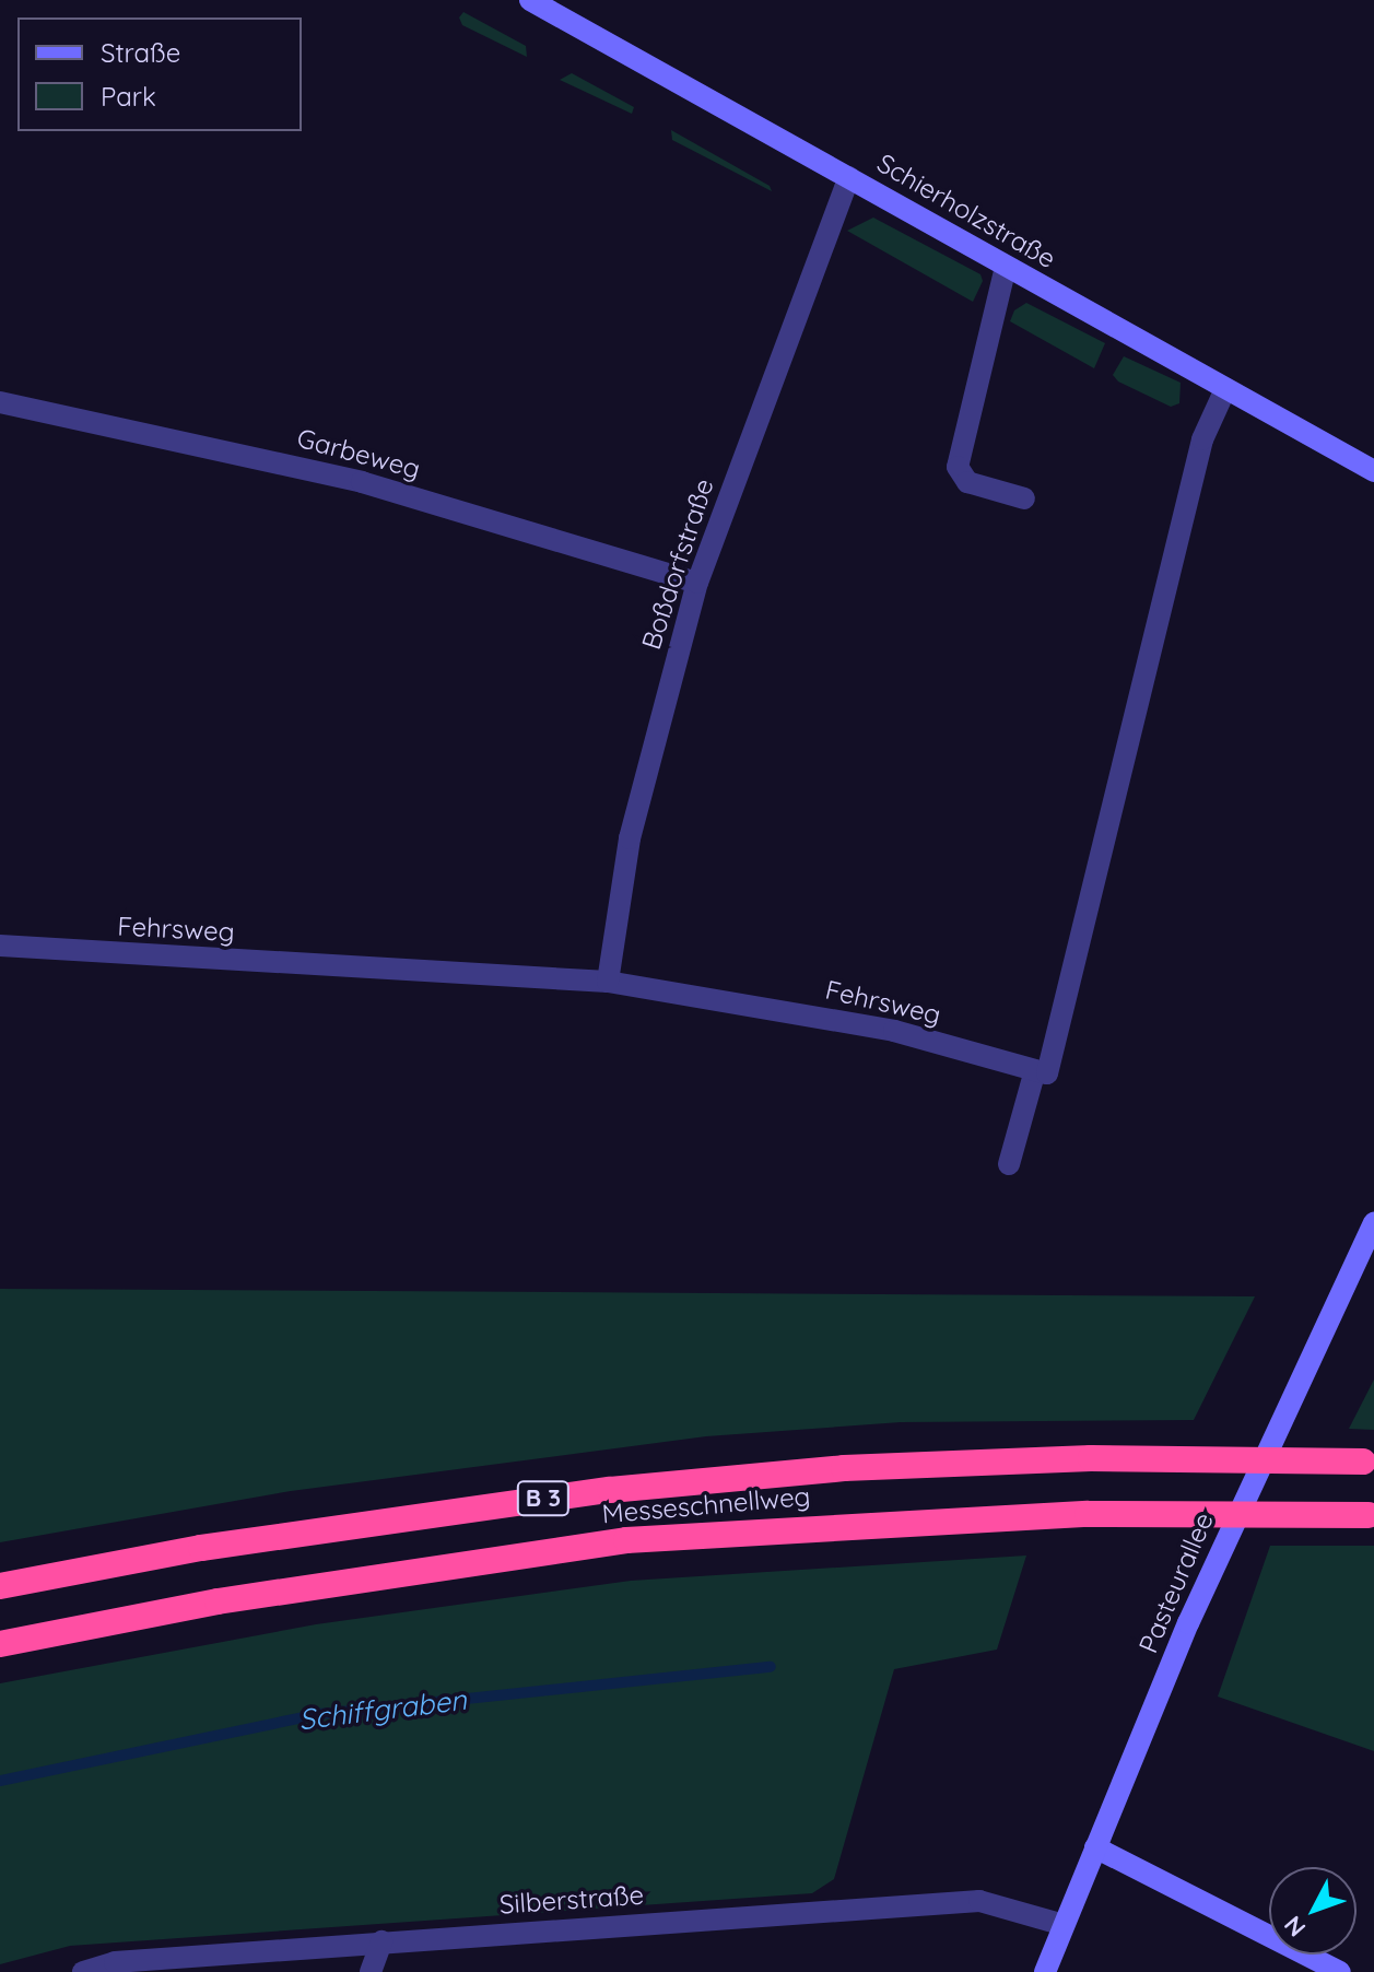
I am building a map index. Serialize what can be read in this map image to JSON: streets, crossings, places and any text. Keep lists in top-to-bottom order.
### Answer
{
  "streets": {
    "highway": ["B 3", "Messeschnellweg"],
    "street": [
      "Schierholzstraße",
      "Garbeweg",
      "Boßdorfstraße",
      "Fehrsweg",
      "Pasteurallee",
      "Silberstraße"
    ]
  },
  "crossings": [
    ["Schierholzstraße", "Boßdorfstraße"],
    ["Garbeweg", "Boßdorfstraße"],
    ["Boßdorfstraße", "Fehrsweg"],
    ["Pasteurallee", "Silberstraße"]
  ],
  "water": ["Schiffgraben"],
  "legend": ["Straße", "Park"],
  "north": "bottom left"
}
